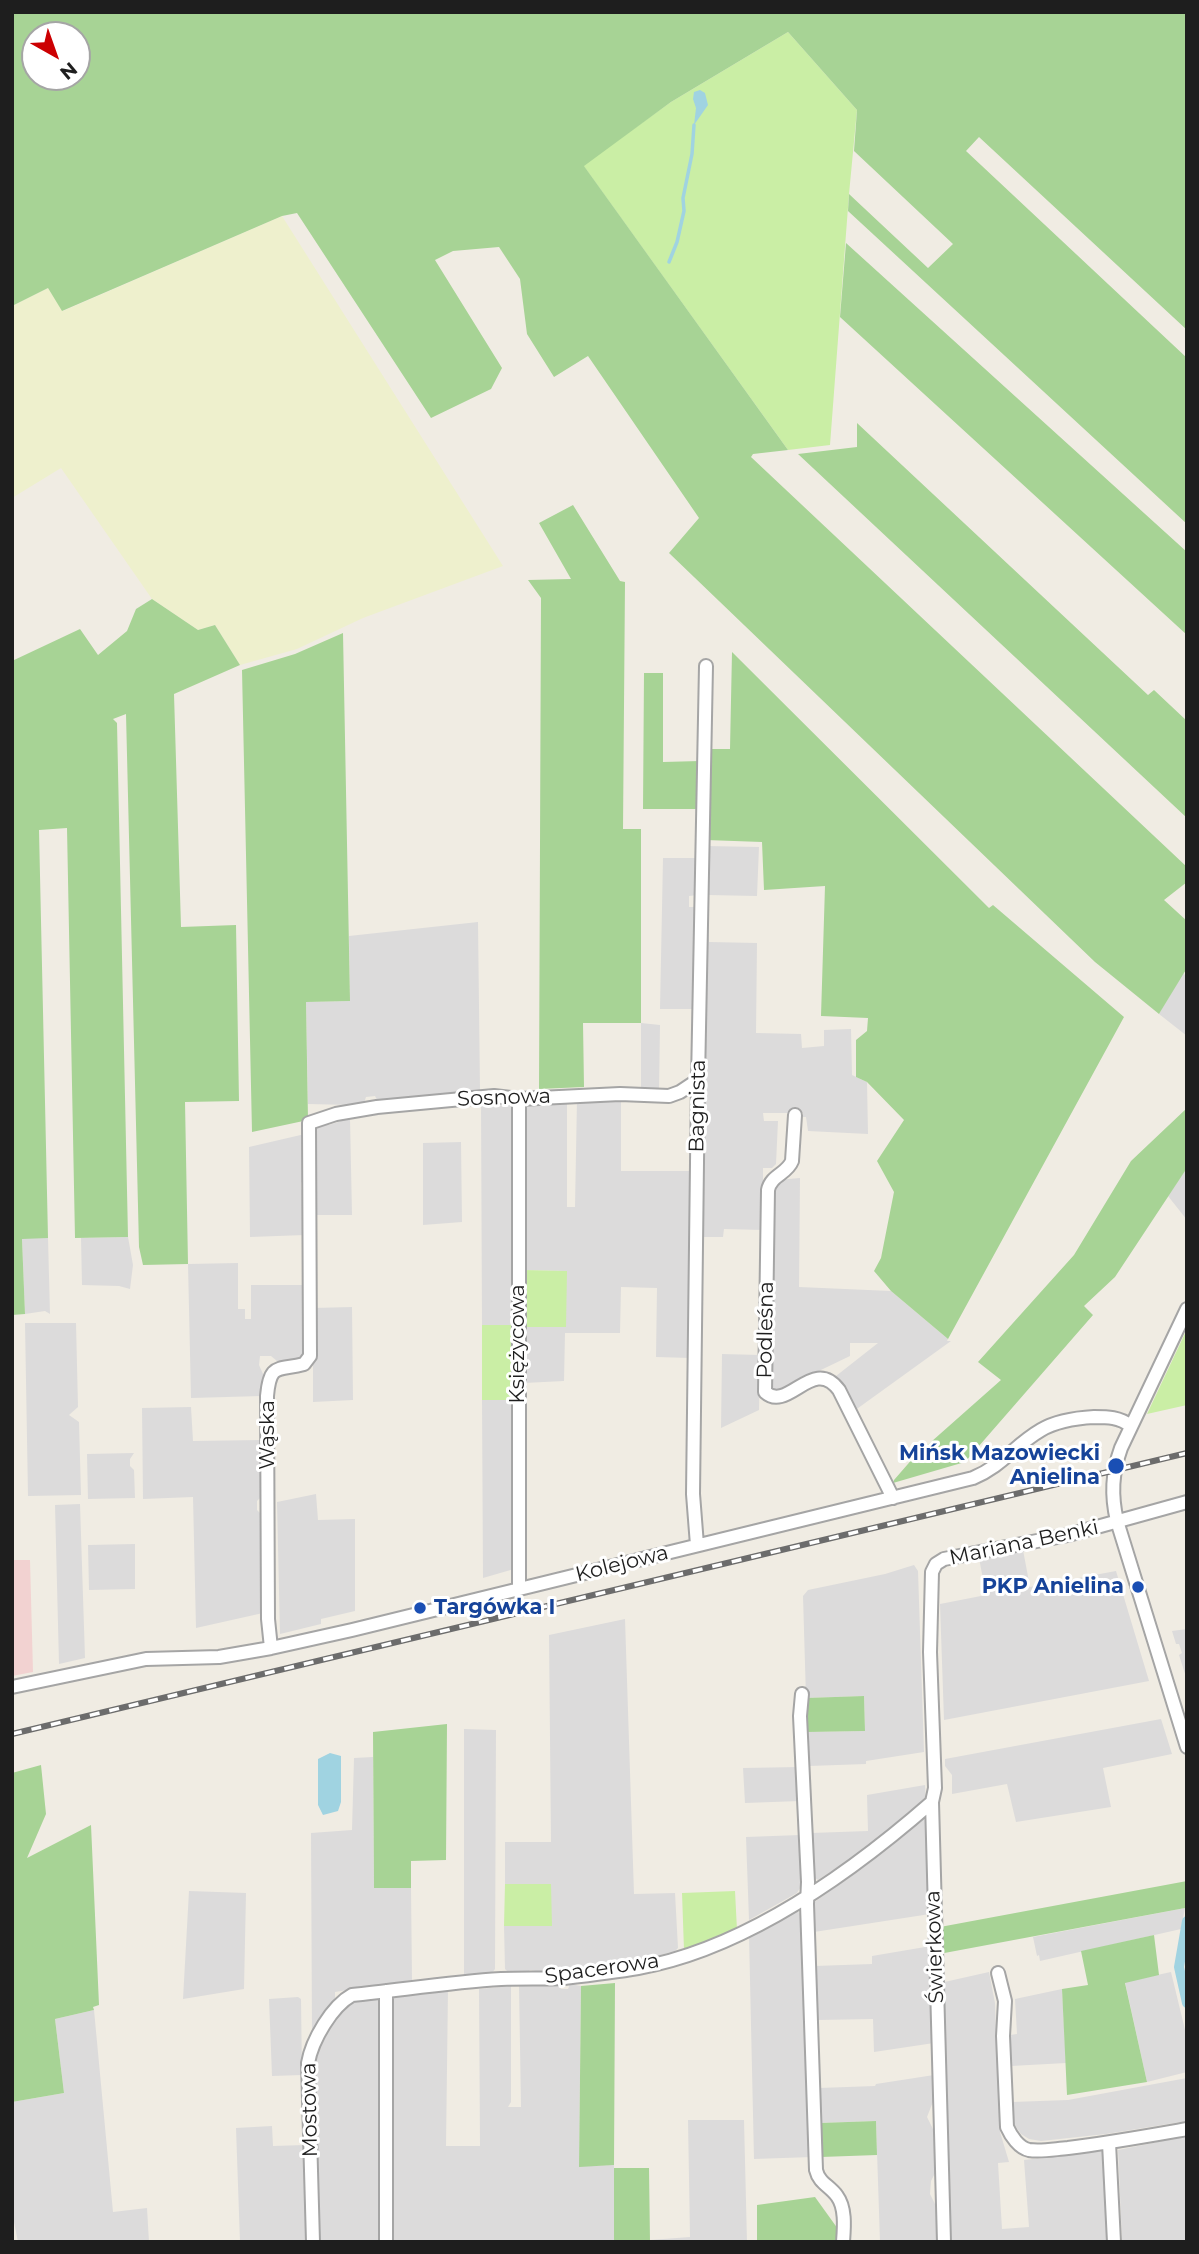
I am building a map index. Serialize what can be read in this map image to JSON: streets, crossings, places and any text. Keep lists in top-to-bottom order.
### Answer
{
  "streets": {
    "street": [
      "Sosnowa",
      "Bagnista",
      "Podleśna",
      "Księżycowa",
      "Wąska",
      "Mariana Benki",
      "Kolejowa",
      "Świerkowa",
      "Spacerowa",
      "Mostowa"
    ]
  },
  "crossings": [
    ["Sosnowa", "Bagnista"],
    ["Sosnowa", "Księżycowa"],
    ["Sosnowa", "Wąska"],
    ["Bagnista", "Kolejowa"],
    ["Podleśna", "Kolejowa"],
    ["Księżycowa", "Kolejowa"],
    ["Wąska", "Kolejowa"],
    ["Mariana Benki", "Świerkowa"],
    ["Świerkowa", "Spacerowa"],
    ["Spacerowa", "Mostowa"]
  ],
  "places": ["Mińsk Mazowiecki Anielina", "PKP Anielina", "Targówka I"],
  "north": "bottom right"
}
